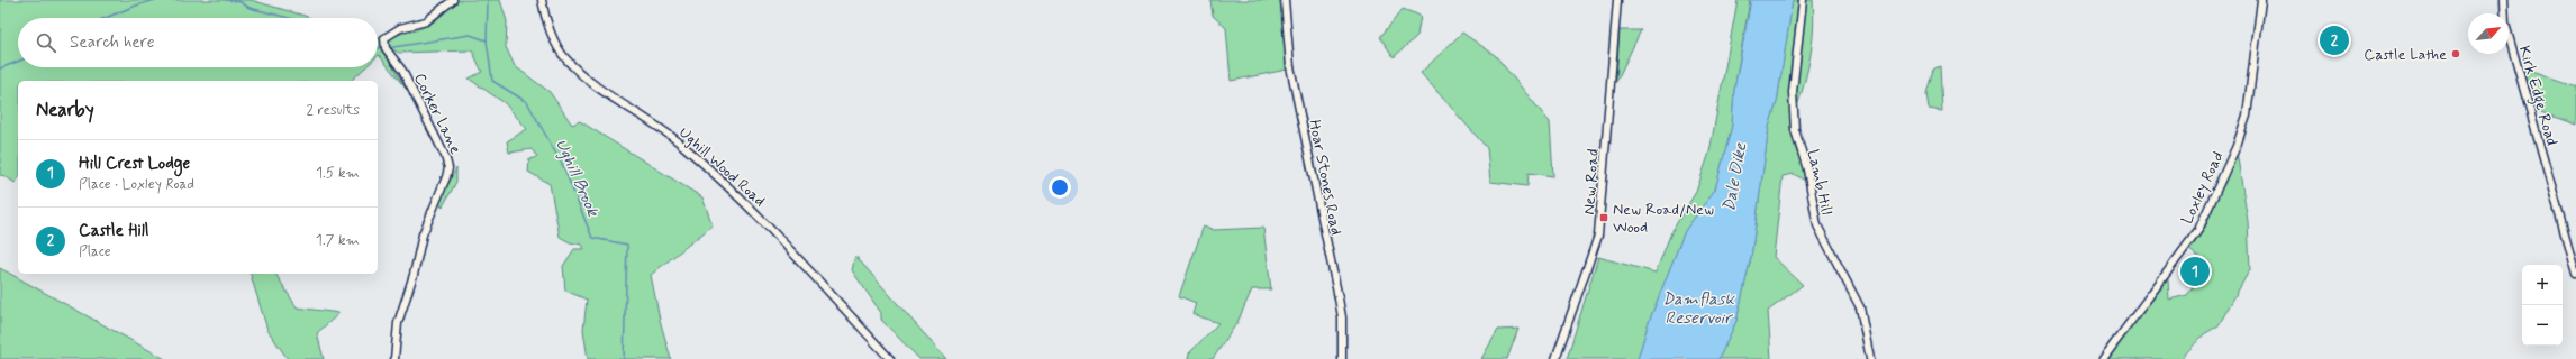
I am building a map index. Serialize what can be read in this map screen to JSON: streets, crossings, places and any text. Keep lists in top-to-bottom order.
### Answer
{
  "streets": {
    "street": [
      "Kirk Edge Road",
      "Corker Lane",
      "Ughill Wood Road",
      "Hoar Stones Road",
      "New Road",
      "Lamb Hill",
      "Loxley Road"
    ]
  },
  "water": ["Ughill Brook", "Dale Dike", "Damflask Reservoir"],
  "places": {
    "other": ["Castle Lathe"],
    "transit": ["New Road/New Wood"]
  },
  "north": "top right",
  "page": {
    "search": "Search here",
    "pins": ["2", "1"],
    "heading": ["Nearby", "2 results"],
    "list": [
      {
        "mark": "1",
        "name": "Hill Crest Lodge",
        "note": "Place · Loxley Road",
        "value": "1.5 km"
      },
      {
        "mark": "2",
        "name": "Castle Hill",
        "note": "Place",
        "value": "1.7 km"
      }
    ],
    "map_buttons": ["+", "−"]
  }
}
